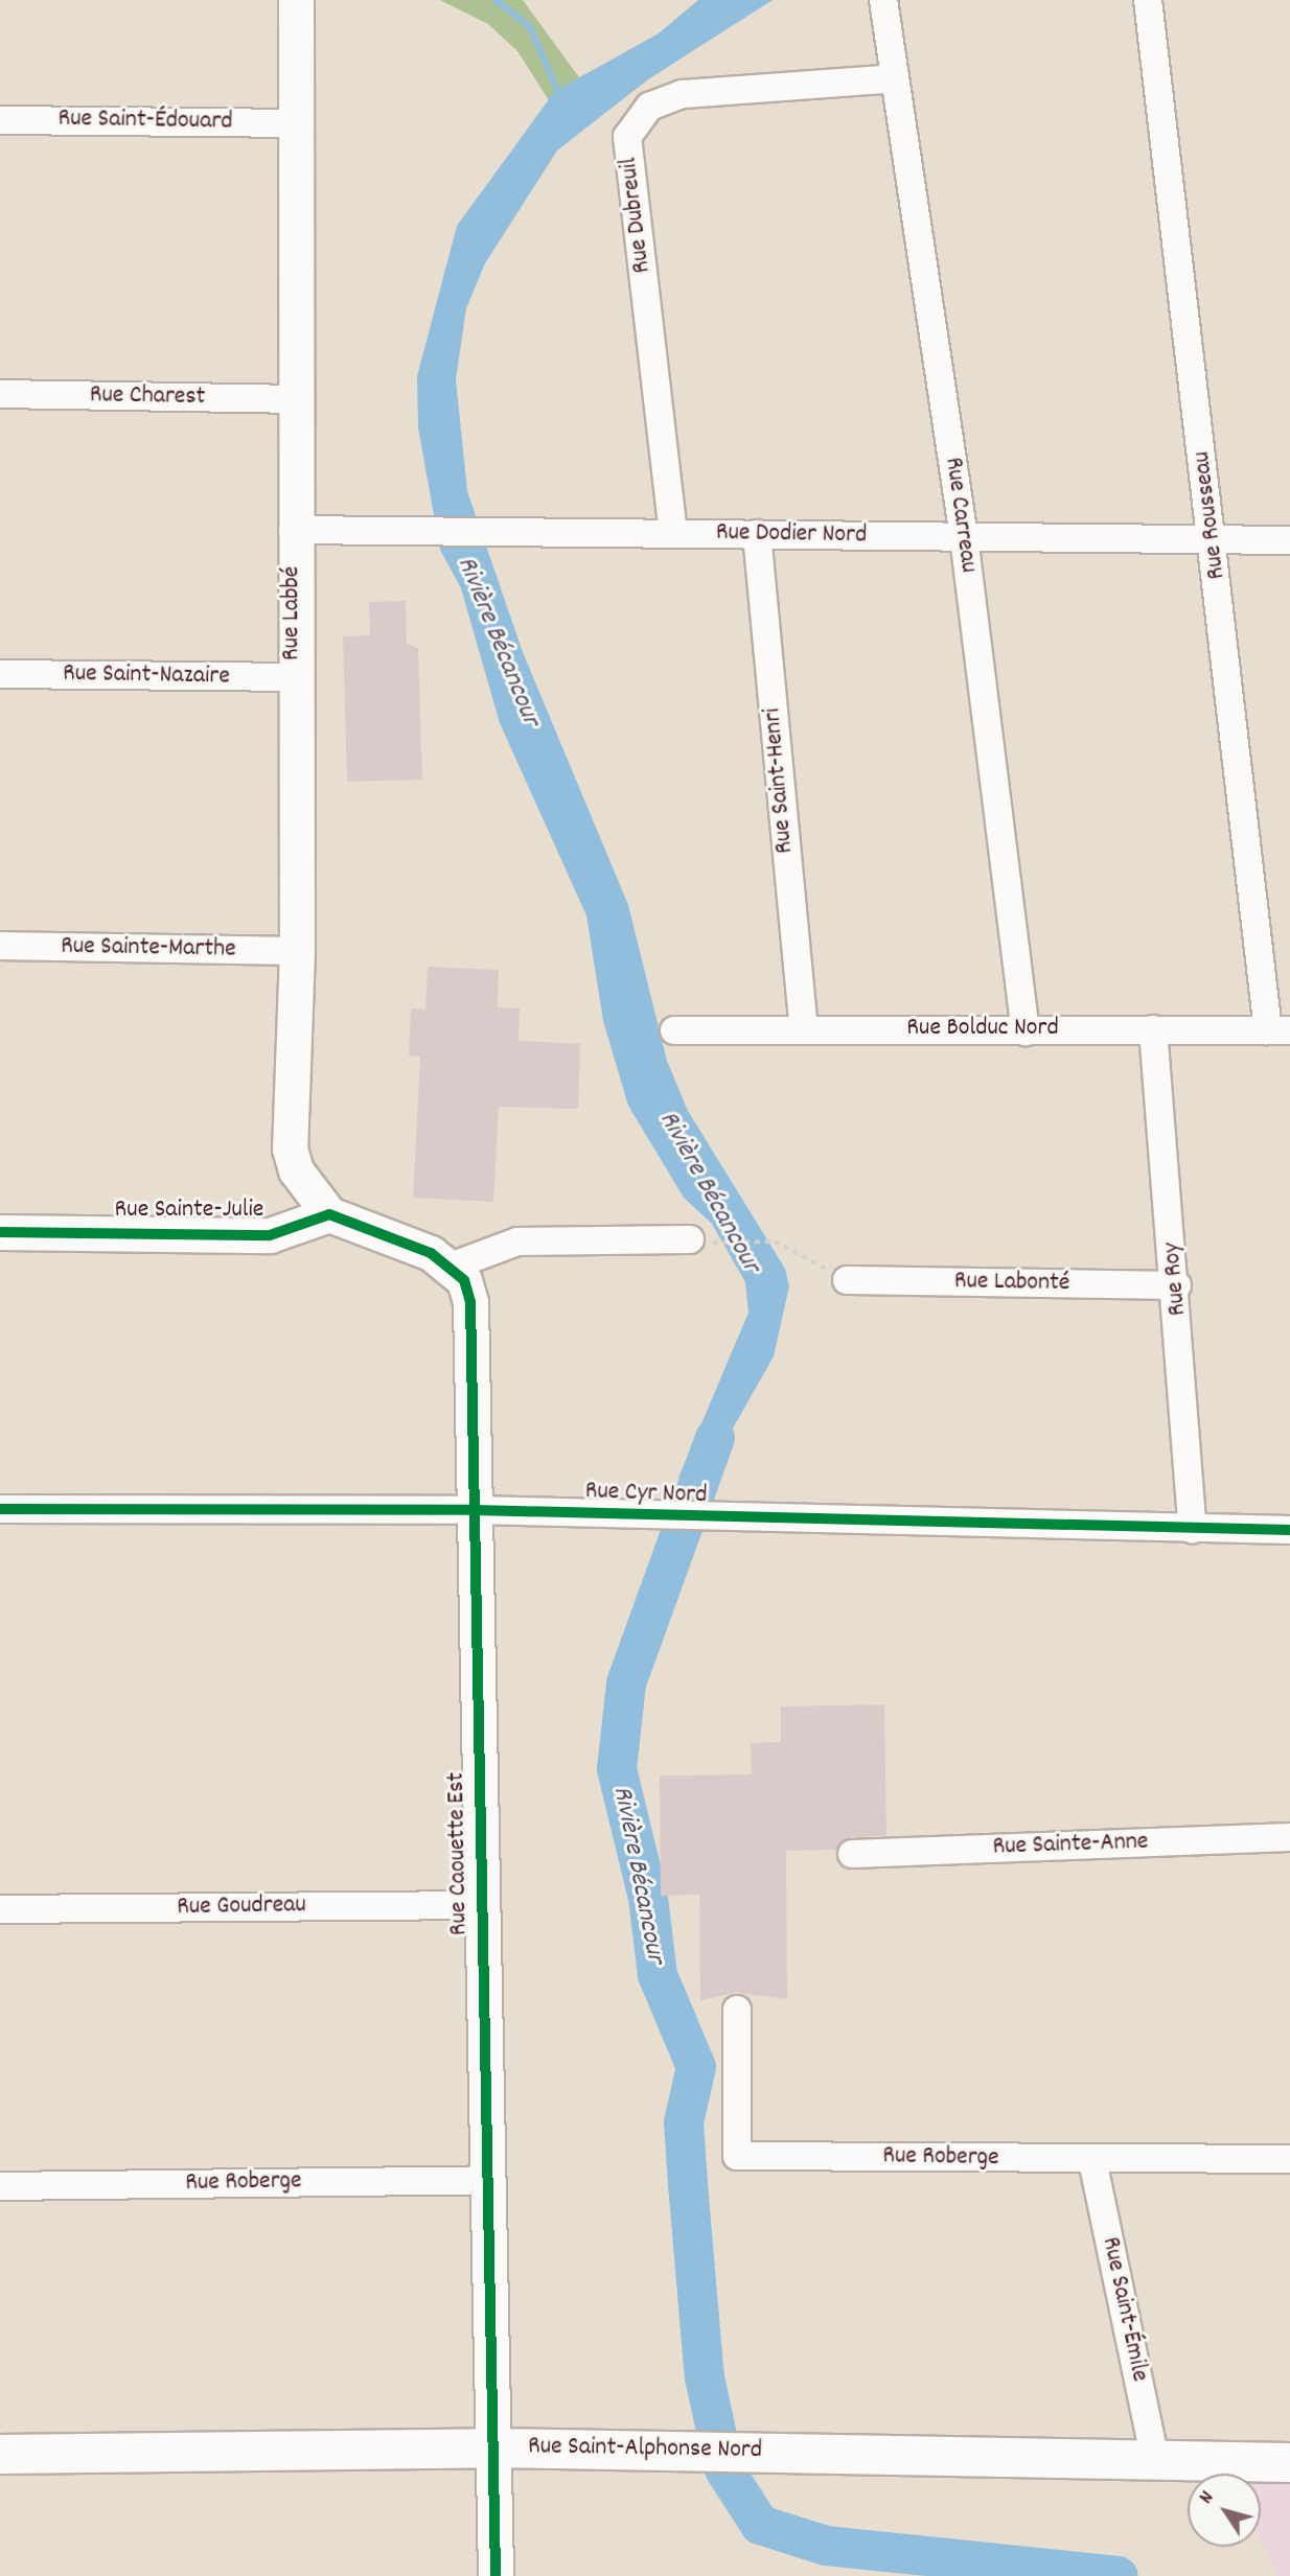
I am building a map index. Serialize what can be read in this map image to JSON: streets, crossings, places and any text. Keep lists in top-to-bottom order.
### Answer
{
  "streets": {
    "main road": ["Rue Saint-Alphonse Nord"],
    "street": [
      "Rue Saint-Édouard",
      "Rue Dubreuil",
      "Rue Charest",
      "Rue Carreau",
      "Rue Rousseau",
      "Rue Dodier Nord",
      "Rue Labbé",
      "Rue Saint-Nazaire",
      "Rue Saint-Henri",
      "Rue Sainte-Marthe",
      "Rue Bolduc Nord",
      "Rue Sainte-Julie",
      "Rue Roy",
      "Rue Labonté",
      "Rue Cyr Nord",
      "Rue Sainte-Anne",
      "Rue Caouette Est",
      "Rue Goudreau",
      "Rue Roberge",
      "Rue Saint-Émile"
    ]
  },
  "crossings": [
    ["Rue Saint-Édouard", "Rue Labbé"],
    ["Rue Dubreuil", "Rue Carreau"],
    ["Rue Dubreuil", "Rue Dodier Nord"],
    ["Rue Charest", "Rue Labbé"],
    ["Rue Carreau", "Rue Dodier Nord"],
    ["Rue Carreau", "Rue Bolduc Nord"],
    ["Rue Rousseau", "Rue Dodier Nord"],
    ["Rue Rousseau", "Rue Bolduc Nord"],
    ["Rue Dodier Nord", "Rue Labbé"],
    ["Rue Dodier Nord", "Rue Saint-Henri"],
    ["Rue Labbé", "Rue Saint-Nazaire"],
    ["Rue Labbé", "Rue Sainte-Marthe"],
    ["Rue Labbé", "Rue Sainte-Julie"],
    ["Rue Saint-Henri", "Rue Bolduc Nord"],
    ["Rue Bolduc Nord", "Rue Roy"],
    ["Rue Roy", "Rue Labonté"],
    ["Rue Roy", "Rue Cyr Nord"],
    ["Rue Cyr Nord", "Rue Caouette Est"],
    ["Rue Caouette Est", "Rue Goudreau"],
    ["Rue Caouette Est", "Rue Roberge"],
    ["Rue Caouette Est", "Rue Saint-Alphonse Nord"],
    ["Rue Roberge", "Rue Saint-Émile"],
    ["Rue Saint-Émile", "Rue Saint-Alphonse Nord"]
  ],
  "water": ["Rivière Bécancour"],
  "north": "top left"
}
